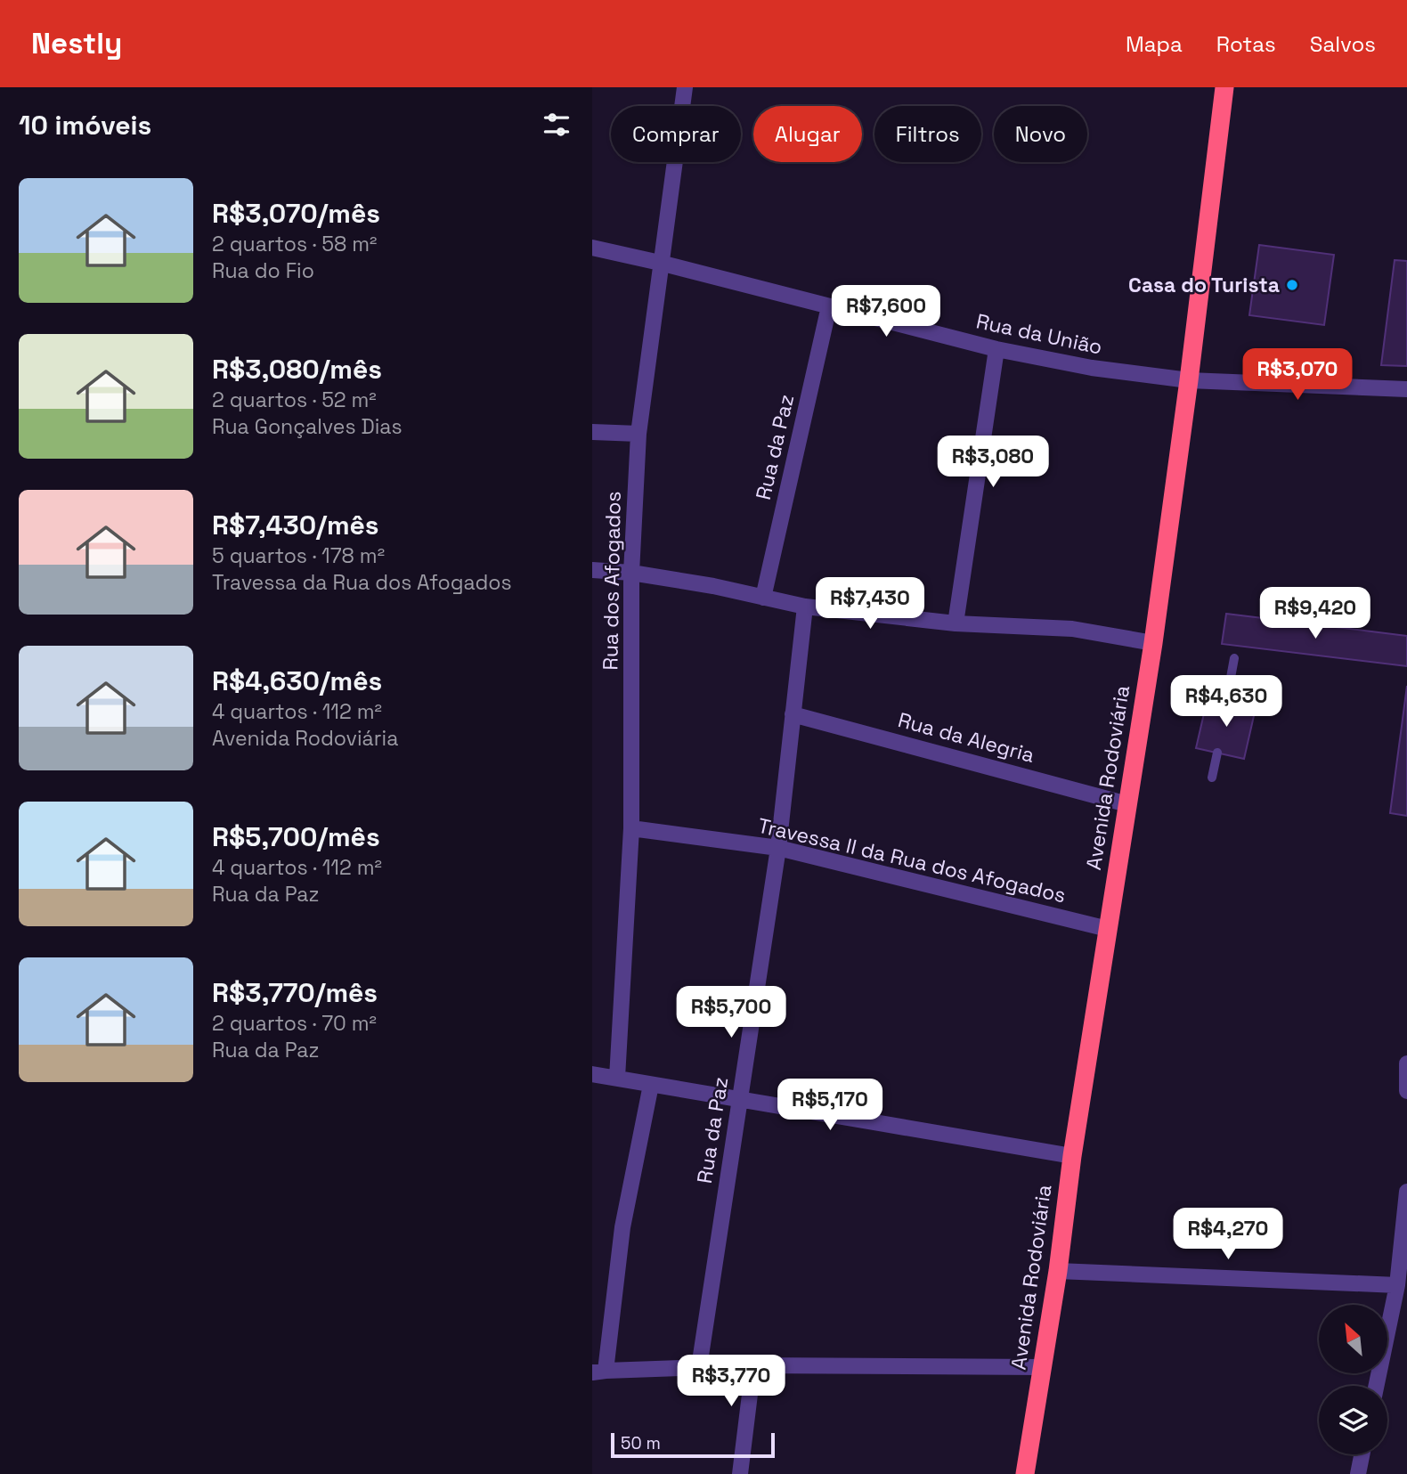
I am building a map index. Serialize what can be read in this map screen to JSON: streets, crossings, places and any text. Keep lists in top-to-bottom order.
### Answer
{
  "streets": {
    "highway": ["Avenida Rodoviária"],
    "street": [
      "Rua da União",
      "Rua da Paz",
      "Rua dos Afogados",
      "Rua da Alegria",
      "Travessa II da Rua dos Afogados"
    ]
  },
  "crossings": [
    ["Rua da União", "Rua da Paz"],
    ["Rua da União", "Rua dos Afogados"],
    ["Rua da União", "Avenida Rodoviária"],
    ["Rua da Paz", "Rua da Alegria"],
    ["Rua da Paz", "Travessa II da Rua dos Afogados"],
    ["Rua dos Afogados", "Travessa II da Rua dos Afogados"],
    ["Rua da Alegria", "Avenida Rodoviária"],
    ["Avenida Rodoviária", "Travessa II da Rua dos Afogados"]
  ],
  "places": ["Casa do Turista"],
  "scale_bar": "50 m",
  "north": "top left",
  "page": {
    "header": "Nestly",
    "nav": ["Mapa", "Rotas", "Salvos"],
    "heading": "10 imóveis",
    "chip": [
      "Comprar",
      "Alugar",
      "Filtros",
      "Novo"
    ],
    "list": [
      {
        "name": "R$3,070/mês",
        "note": "2 quartos · 58 m² · Rua do Fio"
      },
      {
        "name": "R$3,080/mês",
        "note": "2 quartos · 52 m² · Rua Gonçalves Dias"
      },
      {
        "name": "R$7,430/mês",
        "note": "5 quartos · 178 m² · Travessa da Rua dos Afogados"
      },
      {
        "name": "R$4,630/mês",
        "note": "4 quartos · 112 m² · Avenida Rodoviária"
      },
      {
        "name": "R$5,700/mês",
        "note": "4 quartos · 112 m² · Rua da Paz"
      },
      {
        "name": "R$3,770/mês",
        "note": "2 quartos · 70 m² · Rua da Paz"
      }
    ],
    "price": [
      "R$7,600",
      "R$3,070",
      "R$3,080",
      "R$7,430",
      "R$9,420",
      "R$4,630",
      "R$5,700",
      "R$5,170",
      "R$4,270",
      "R$3,770"
    ],
    "scale": "50 m"
  }
}
